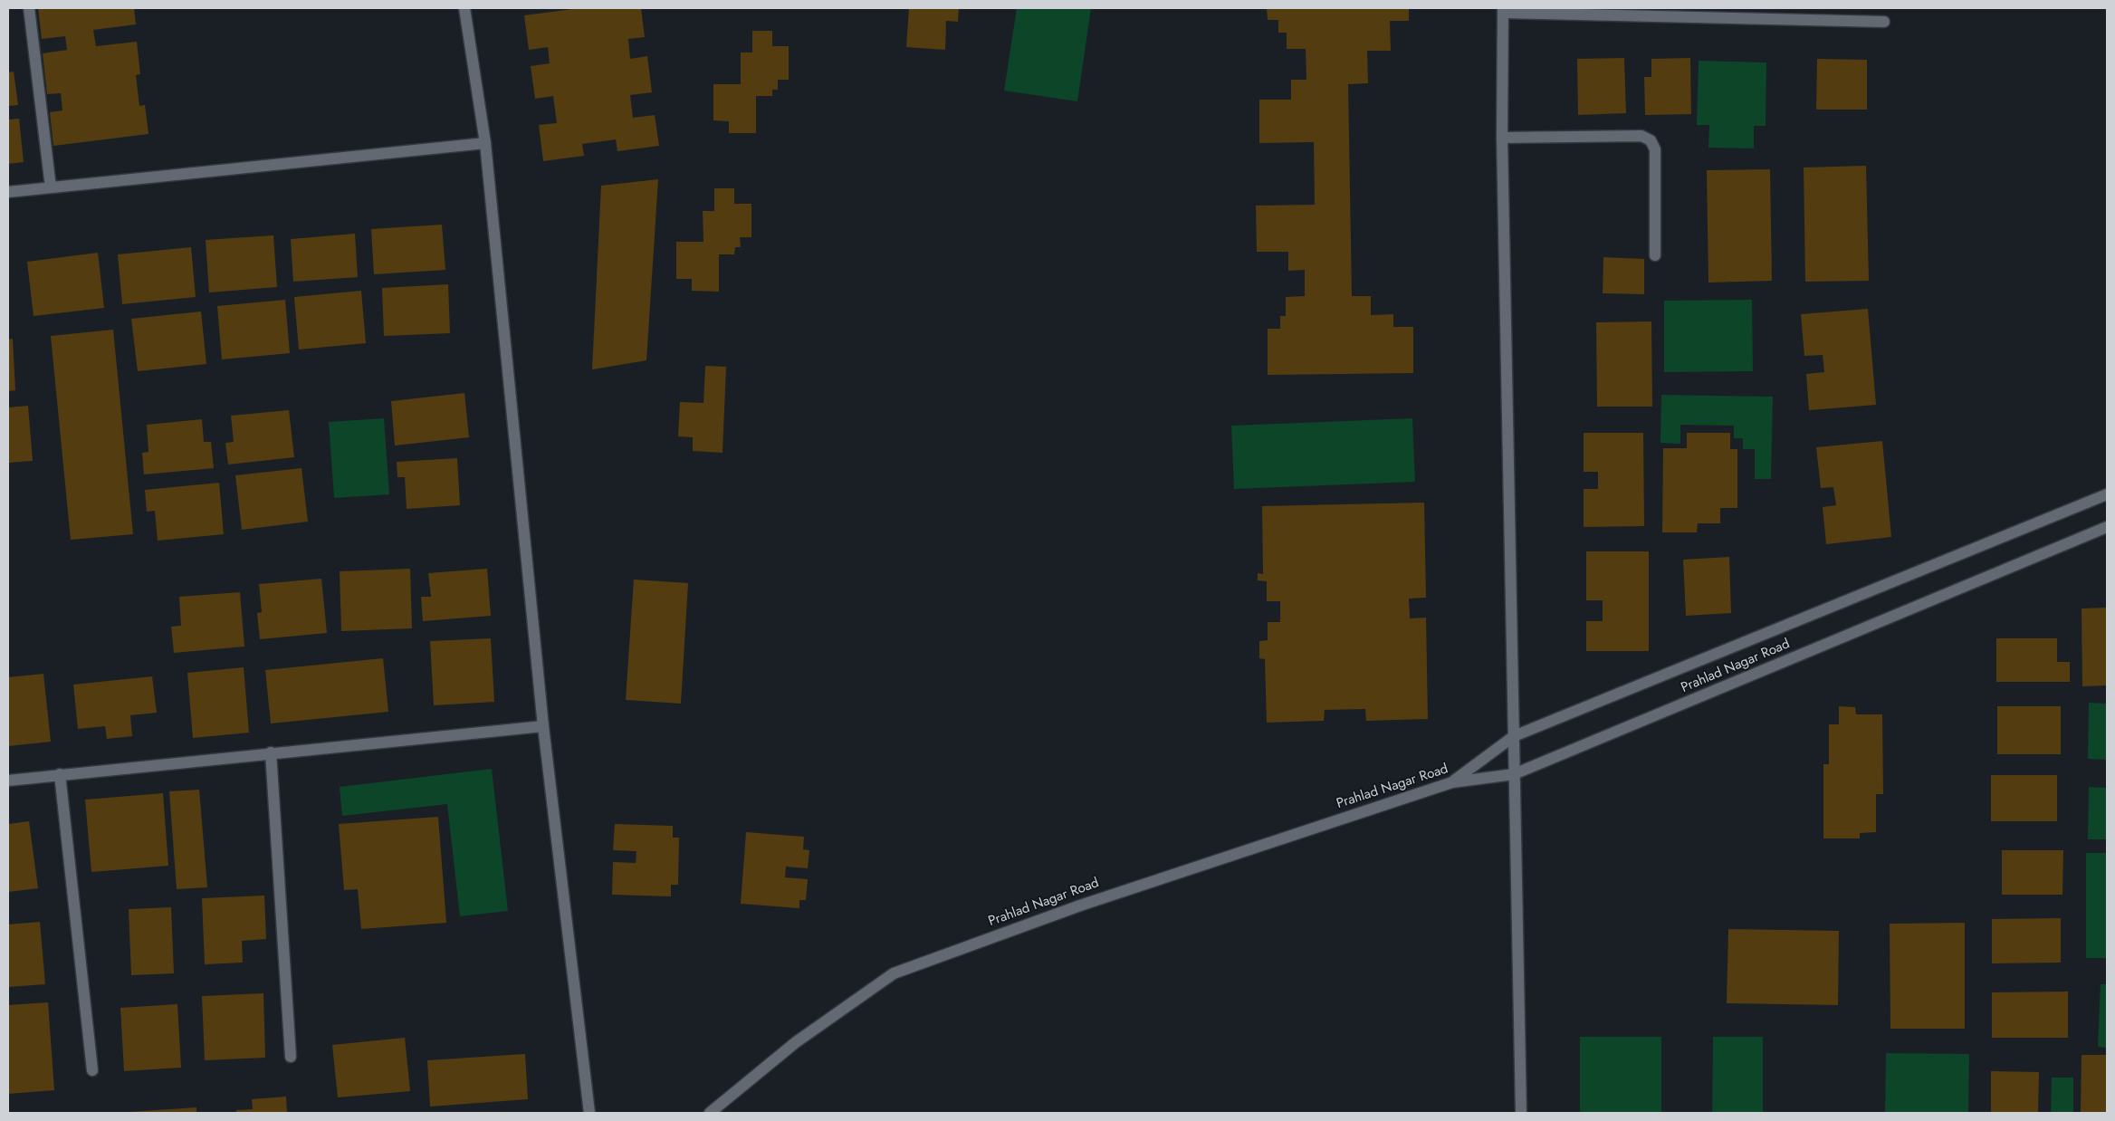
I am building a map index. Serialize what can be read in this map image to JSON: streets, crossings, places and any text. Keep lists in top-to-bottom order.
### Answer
{
  "streets": {
    "street": ["Prahlad Nagar Road"]
  }
}
